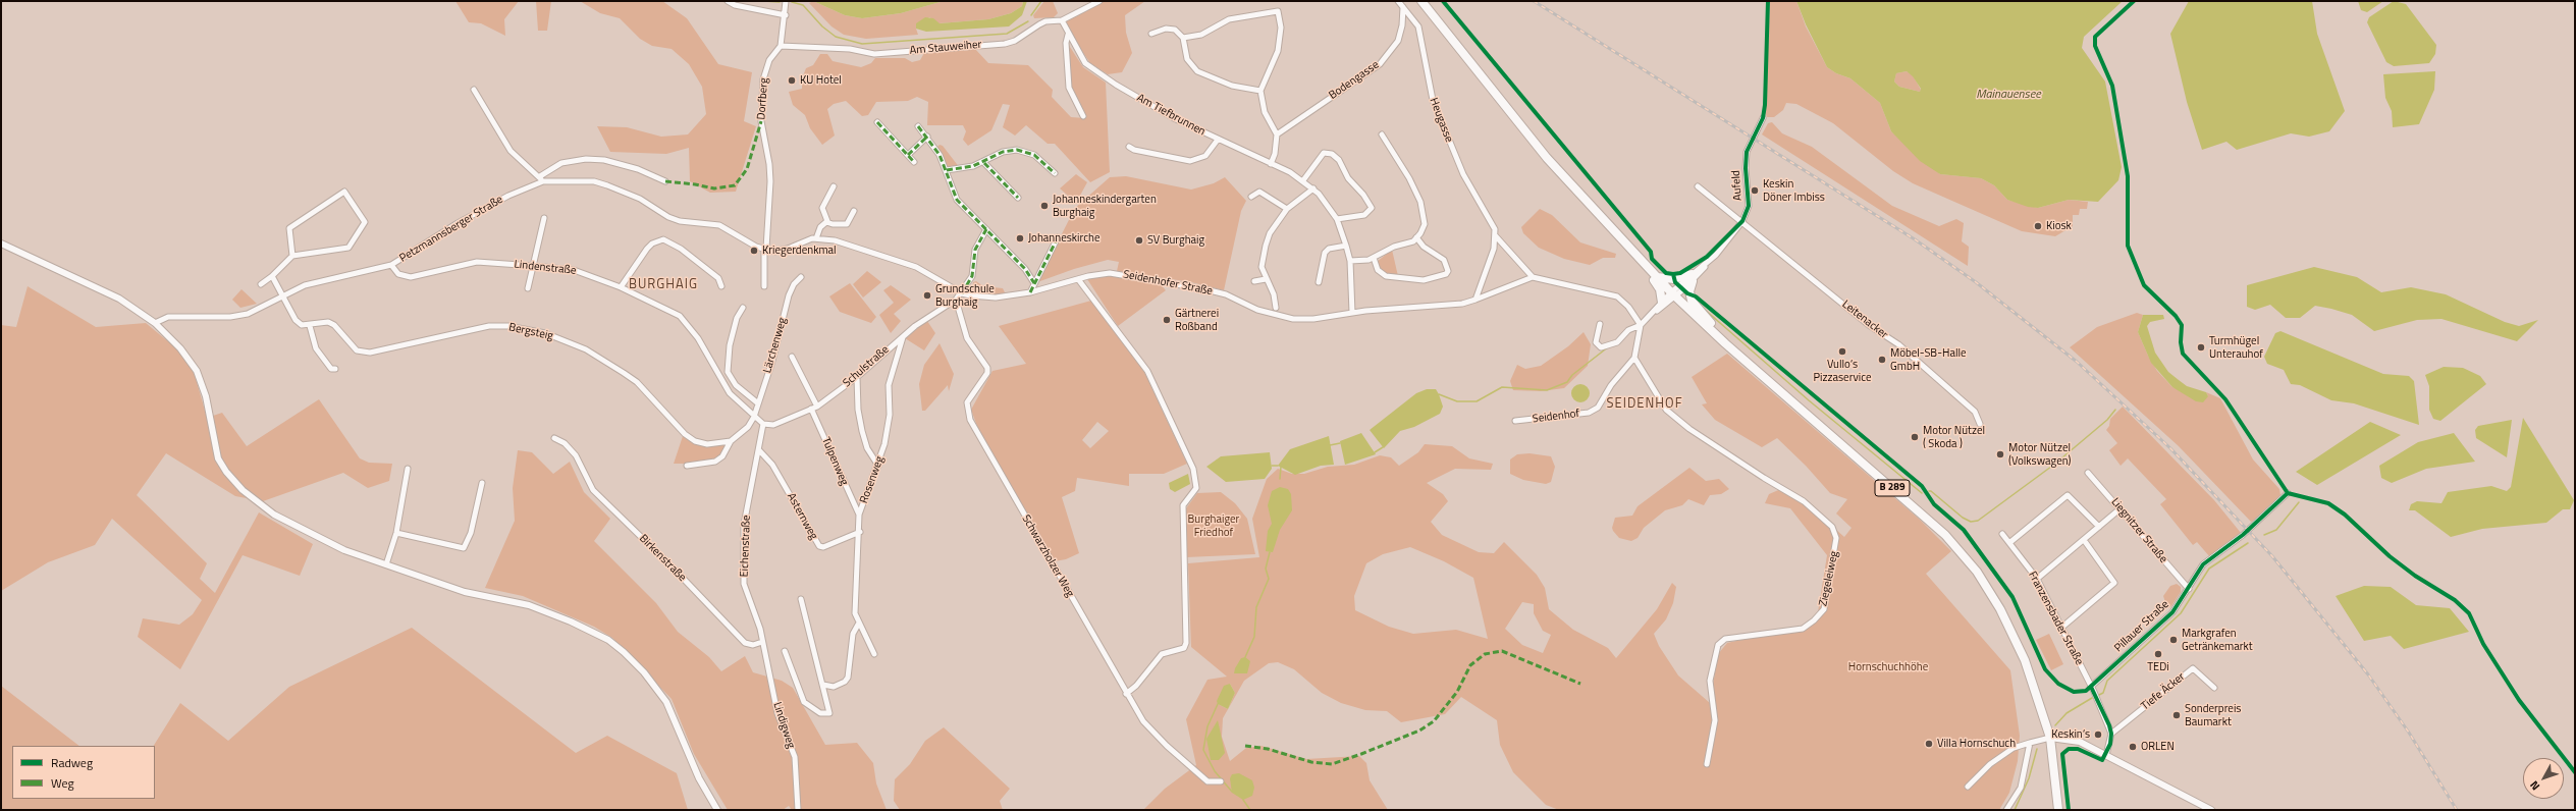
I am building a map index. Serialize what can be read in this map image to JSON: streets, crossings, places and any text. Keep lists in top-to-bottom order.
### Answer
{
  "streets": {
    "main road": ["B 289"],
    "street": [
      "Am Stauweiher",
      "Bodengasse",
      "Dorfberg",
      "Am Tiefbrunnen",
      "Heugasse",
      "Aufeld",
      "Petzmannsberger Straße",
      "Lindenstraße",
      "Seidenhofer Straße",
      "Leitenacker",
      "Bergsteig",
      "Lärchenweg",
      "Schulstraße",
      "Seidenhof",
      "Tulpenweg",
      "Rosenweg",
      "Asternweg",
      "Liegnitzer Straße",
      "Eichenstraße",
      "Schwarzholzer Weg",
      "Birkenstraße",
      "Ziegeleiweg",
      "Franzensbader Straße",
      "Pillauer Straße",
      "Tiefe Äcker",
      "Lindigweg"
    ]
  },
  "crossings": [
    ["Am Stauweiher", "Dorfberg"],
    ["Am Stauweiher", "Am Tiefbrunnen"],
    ["Bodengasse", "Heugasse"],
    ["Dorfberg", "Petzmannsberger Straße"],
    ["Am Tiefbrunnen", "Seidenhofer Straße"],
    ["Aufeld", "Leitenacker"],
    ["Aufeld", "B 289"],
    ["Petzmannsberger Straße", "Lindenstraße"],
    ["Lindenstraße", "Lärchenweg"],
    ["Lindenstraße", "Schulstraße"],
    ["Lindenstraße", "Eichenstraße"],
    ["Seidenhofer Straße", "Schulstraße"],
    ["Schulstraße", "Tulpenweg"],
    ["Schulstraße", "Rosenweg"],
    ["Schulstraße", "Eichenstraße"],
    ["Schulstraße", "Schwarzholzer Weg"],
    ["Seidenhof", "Ziegeleiweg"],
    ["Tulpenweg", "Rosenweg"],
    ["Rosenweg", "Asternweg"],
    ["Asternweg", "Eichenstraße"],
    ["Liegnitzer Straße", "Pillauer Straße"],
    ["Eichenstraße", "Birkenstraße"],
    ["Eichenstraße", "Lindigweg"],
    ["Birkenstraße", "Lindigweg"],
    ["Franzensbader Straße", "Pillauer Straße"]
  ],
  "districts": ["BURGHAIG", "SEIDENHOF"],
  "water": ["Mainauensee"],
  "parks": ["Burghaiger Friedhof", "Hornschuchhöhe"],
  "places": [
    "KU Hotel",
    "Keskin Döner Imbiss",
    "Johanneskindergarten Burghaig",
    "Kiosk",
    "Johanneskirche",
    "SV Burghaig",
    "Kriegerdenkmal",
    "Grundschule Burghaig",
    "Gärtnerei Roßband",
    "Turmhügel Unterauhof",
    "Vullo‘s Pizzaservice",
    "Möbel-SB-Halle GmbH",
    "Motor Nützel ( Skoda )",
    "Motor Nützel (Volkswagen)",
    "Markgrafen Getränkemarkt",
    "TEDi",
    "Sonderpreis Baumarkt",
    "Keskin‘s",
    "Villa Hornschuch",
    "ORLEN"
  ],
  "legend": ["Radweg", "Weg"],
  "north": "bottom left"
}
